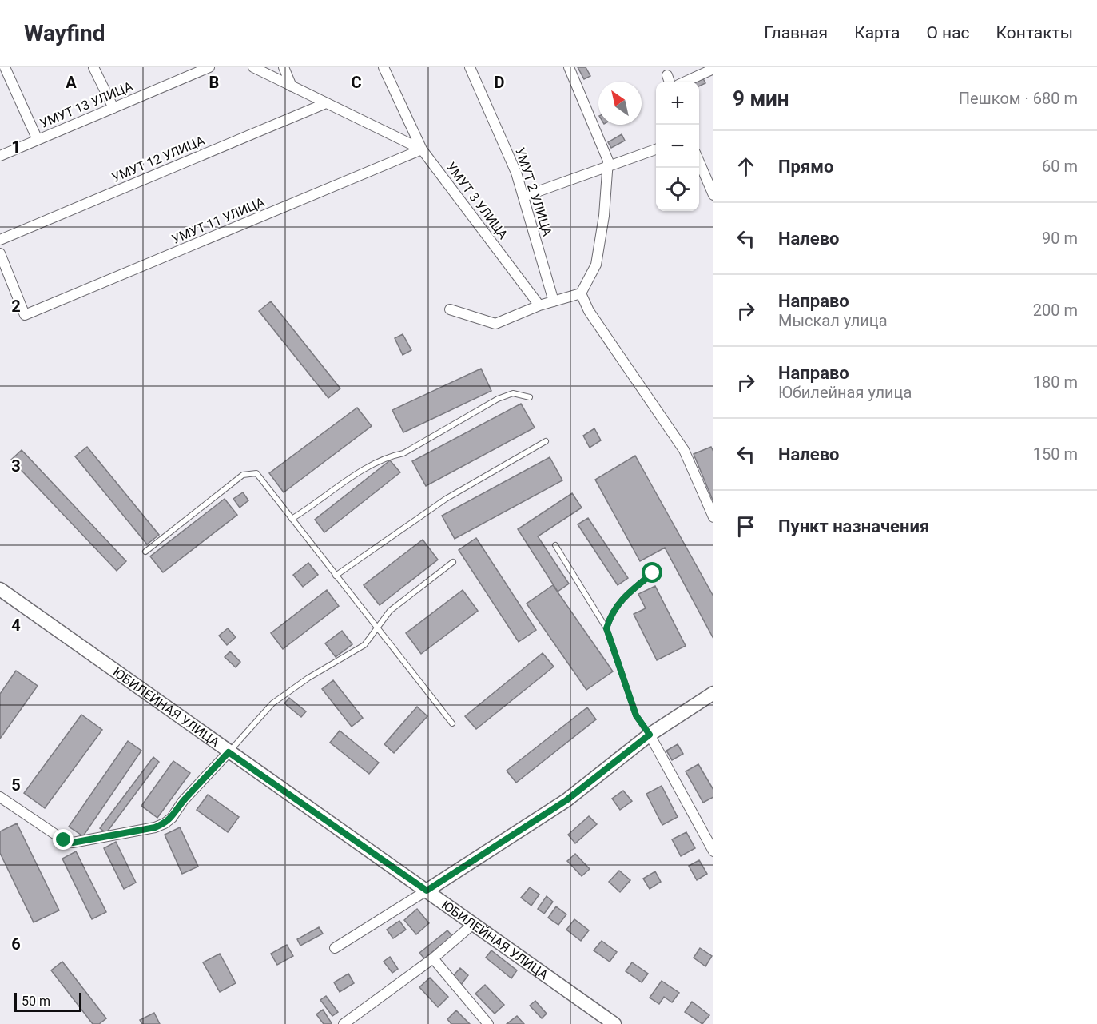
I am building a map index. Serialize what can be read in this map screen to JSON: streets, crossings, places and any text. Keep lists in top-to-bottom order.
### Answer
{
  "streets": {
    "main road": ["ЮБИЛЕЙНАЯ УЛИЦА"],
    "street": [
      "УМУТ 13 УЛИЦА",
      "УМУТ 12 УЛИЦА",
      "УМУТ 2 УЛИЦА",
      "УМУТ 3 УЛИЦА",
      "УМУТ 11 УЛИЦА"
    ]
  },
  "crossings": [
    ["УМУТ 3 УЛИЦА", "УМУТ 11 УЛИЦА"]
  ],
  "scale_bar": "50 m",
  "north": "top left",
  "page": {
    "header": "Wayfind",
    "nav": [
      "Главная",
      "Карта",
      "О нас",
      "Контакты"
    ],
    "heading": ["9 мин", "Пешком · 680 m"],
    "map_buttons": ["+", "−"],
    "list": [
      ["Прямо", "60 m"],
      ["Налево", "90 m"],
      ["Направо", "Мыскал улица", "200 m"],
      ["Направо", "Юбилейная улица", "180 m"],
      ["Налево", "150 m"],
      "Пункт назначения"
    ],
    "scale": "50 m"
  },
  "grid": {
    "columns": [
      "A",
      "B",
      "C",
      "D"
    ],
    "rows": [
      "1",
      "2",
      "3",
      "4",
      "5",
      "6"
    ]
  }
}
